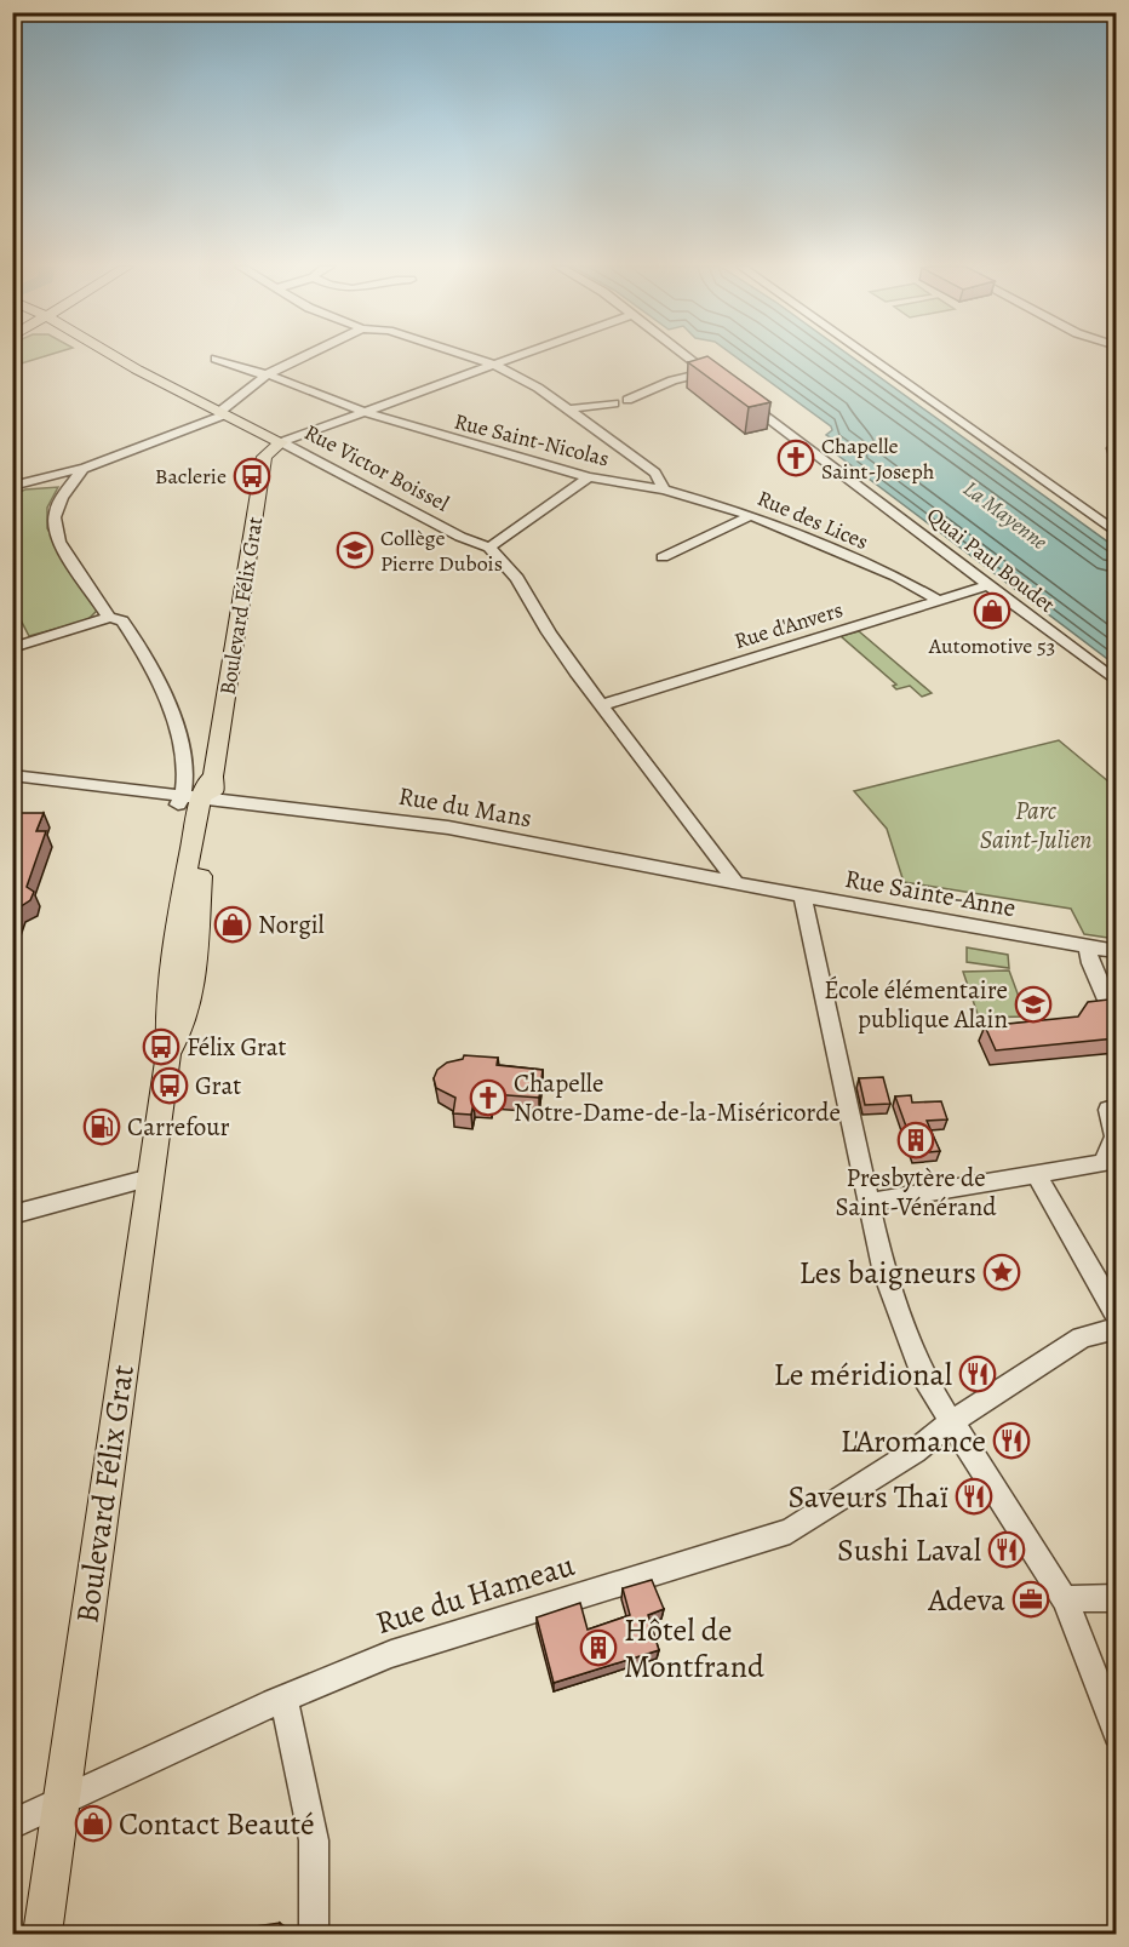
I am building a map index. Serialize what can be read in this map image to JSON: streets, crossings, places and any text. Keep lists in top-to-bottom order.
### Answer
{
  "streets": {
    "main road": ["Rue Victor Boissel", "Boulevard Félix Grat"],
    "street": [
      "Rue Saint-Nicolas",
      "Rue des Lices",
      "Quai Paul Boudet",
      "Rue d'Anvers",
      "Rue du Mans",
      "Rue Sainte-Anne",
      "Rue du Hameau"
    ]
  },
  "crossings": [
    ["Rue Saint-Nicolas", "Rue des Lices"],
    ["Rue Victor Boissel", "Rue d'Anvers"],
    ["Rue Victor Boissel", "Rue du Mans"],
    ["Rue Victor Boissel", "Rue Sainte-Anne"],
    ["Rue des Lices", "Rue d'Anvers"],
    ["Quai Paul Boudet", "Rue d'Anvers"],
    ["Boulevard Félix Grat", "Rue du Mans"],
    ["Boulevard Félix Grat", "Rue du Hameau"],
    ["Rue du Mans", "Rue Sainte-Anne"]
  ],
  "water": ["La Mayenne"],
  "parks": ["Parc Saint-Julien"],
  "places": {
    "church": ["Chapelle Saint-Joseph", "Chapelle Notre-Dame-de-la-Miséricorde"],
    "bus stop": ["Baclerie", "Félix Grat", "Grat"],
    "school or university": ["Collège Pierre Dubois", "École élémentaire publique Alain"],
    "shop": ["Automotive 53", "Norgil", "Contact Beauté"],
    "fuel station": ["Carrefour"],
    "building": ["Presbytère de Saint-Vénérand", "Hôtel de Montfrand"],
    "place": ["Les baigneurs"],
    "restaurant": [
      "Le méridional",
      "L'Aromance",
      "Saveurs Thaï",
      "Sushi Laval"
    ],
    "office": ["Adeva"]
  }
}
